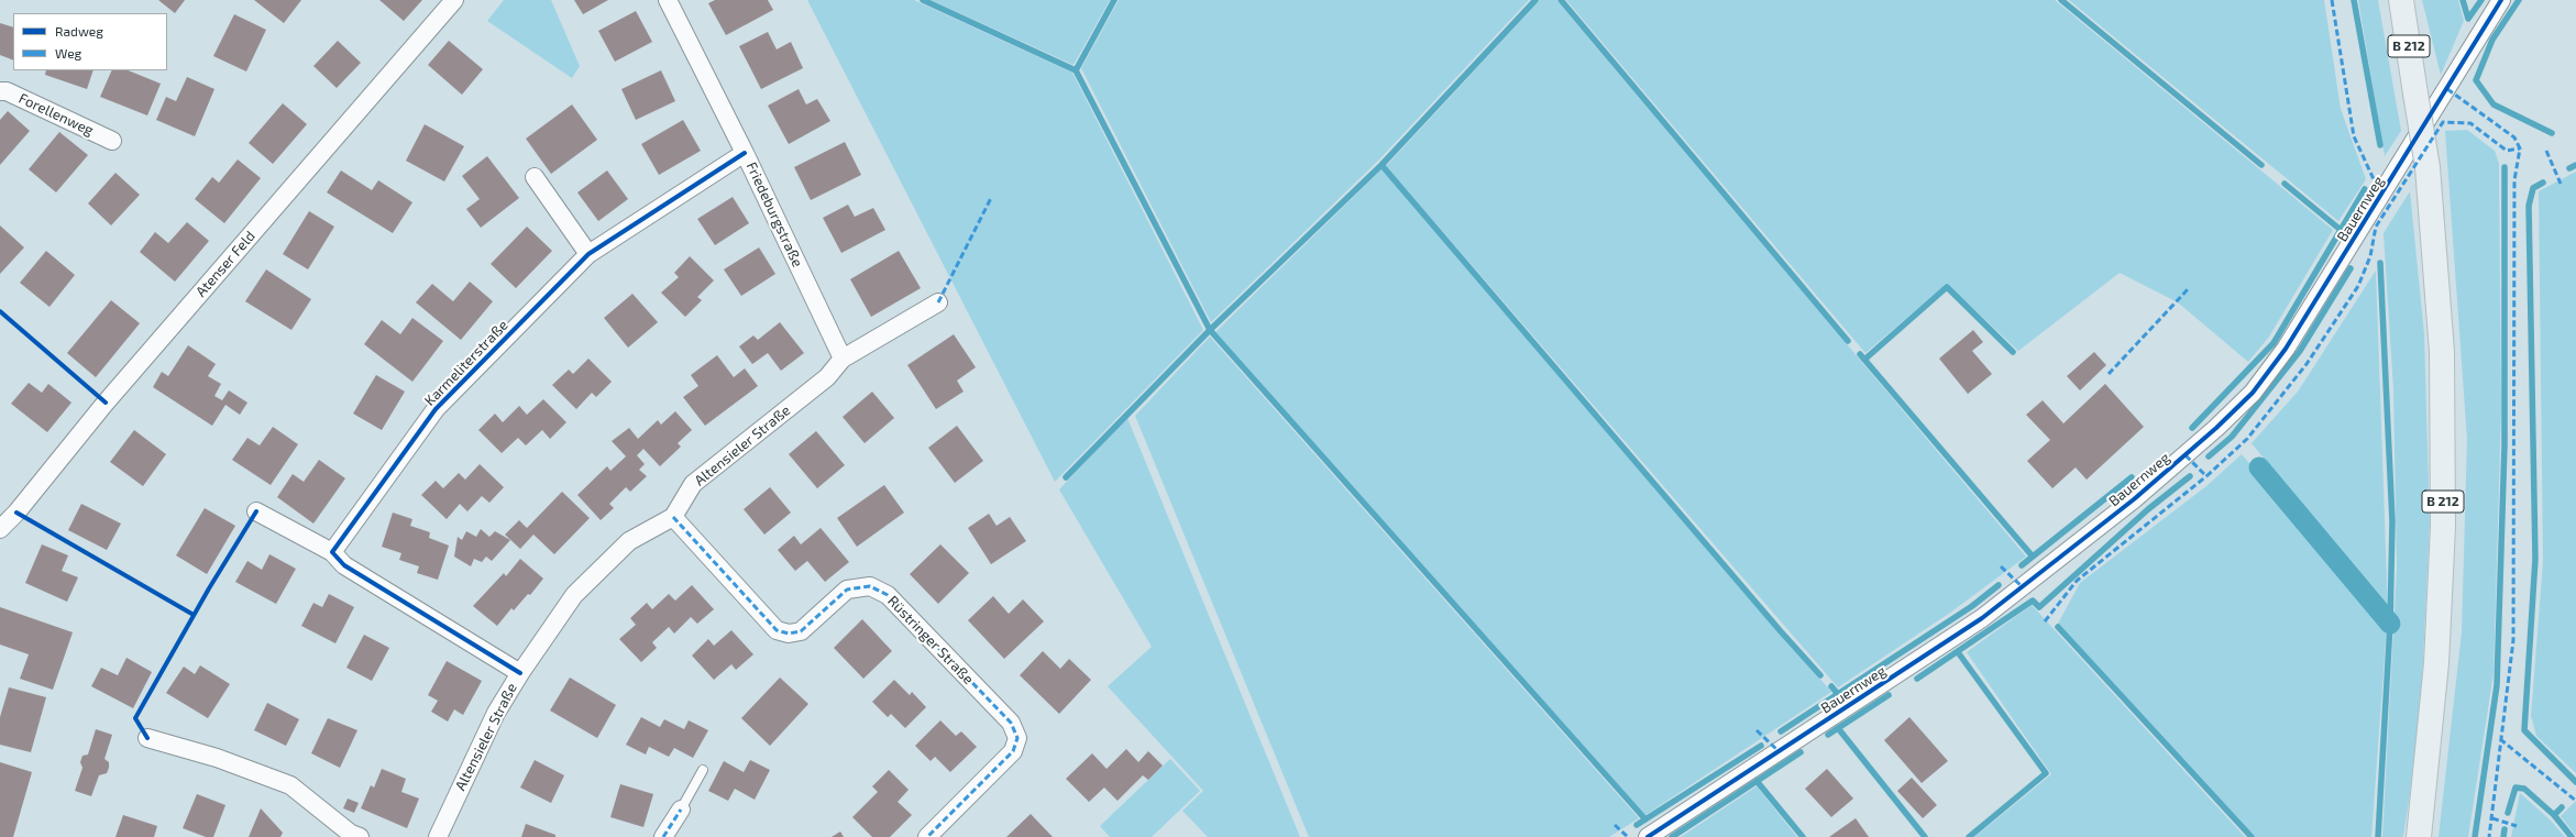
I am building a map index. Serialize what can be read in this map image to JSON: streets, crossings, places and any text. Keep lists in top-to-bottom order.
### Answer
{
  "streets": {
    "main road": ["B 212"],
    "street": [
      "Forellenweg",
      "Bauernweg",
      "Friedeburgstraße",
      "Atenser Feld",
      "Karmeliterstraße",
      "Altensieler Straße",
      "Rüstringer Straße"
    ]
  },
  "crossings": [
    ["Friedeburgstraße", "Karmeliterstraße"],
    ["Friedeburgstraße", "Altensieler Straße"],
    ["Altensieler Straße", "Rüstringer Straße"]
  ],
  "legend": ["Radweg", "Weg"]
}
